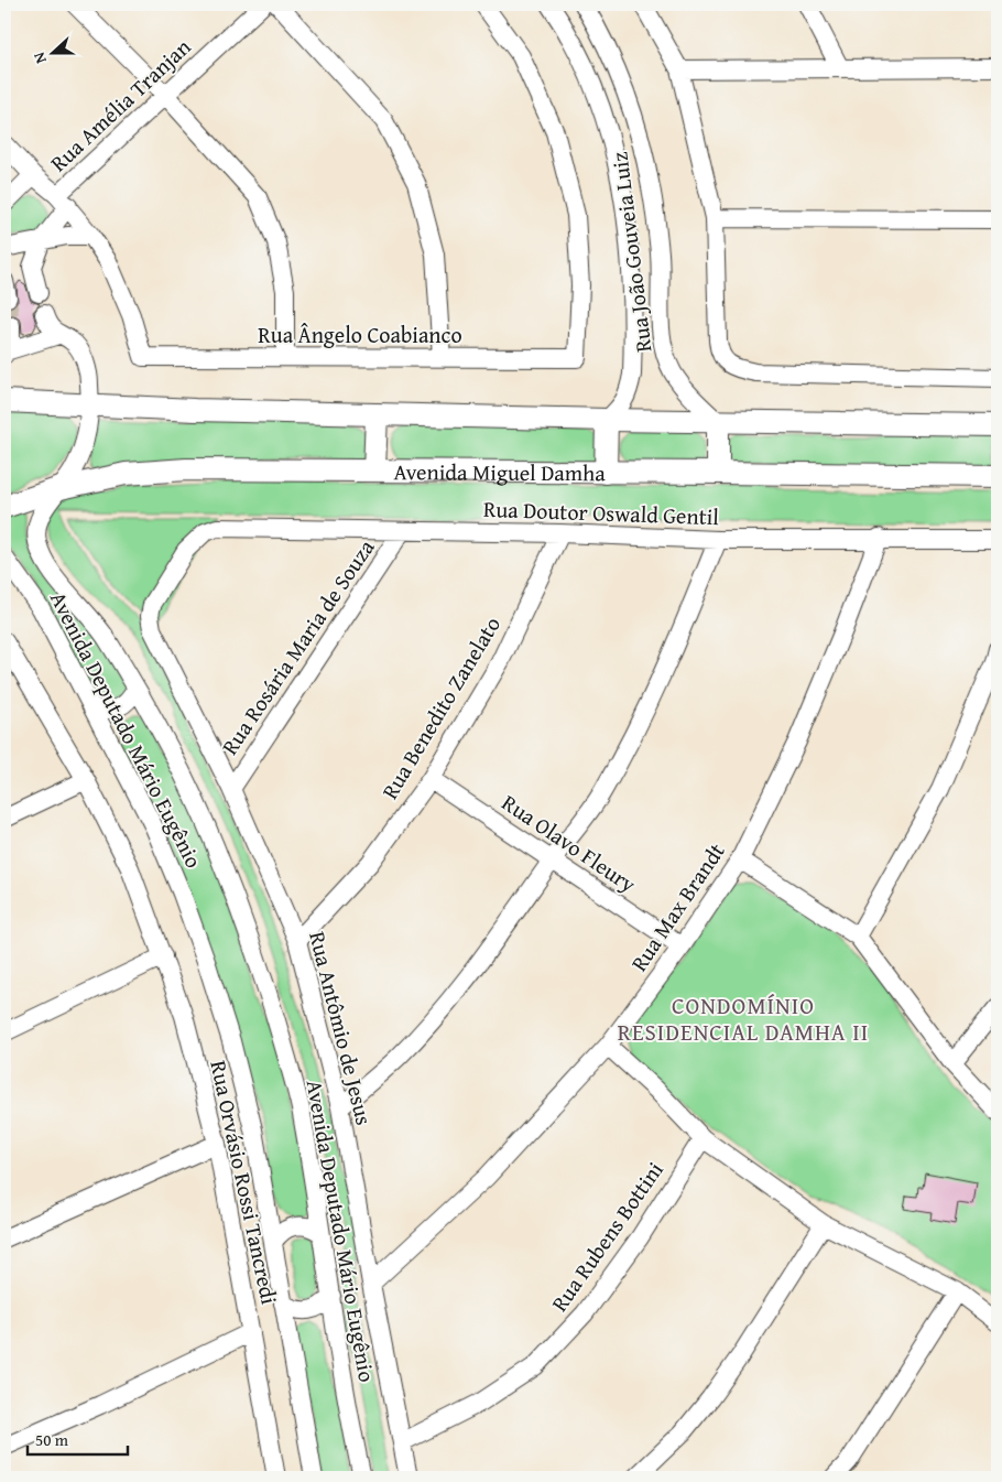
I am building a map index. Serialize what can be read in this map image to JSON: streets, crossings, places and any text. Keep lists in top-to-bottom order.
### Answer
{
  "streets": {
    "main road": ["Avenida Miguel Damha"],
    "street": [
      "Rua Amélia Tranjan",
      "Rua João Gouveia Luiz",
      "Rua Ângelo Coabianco",
      "Rua Doutor Oswald Gentil",
      "Rua Rosária Maria de Souza",
      "Rua Benedito Zanelato",
      "Avenida Deputado Mário Eugênio",
      "Rua Olavo Fleury",
      "Rua Max Brandt",
      "Rua Antômio de Jesus",
      "Rua Orvásio Rossi Tancredi",
      "Rua Rubens Bottini"
    ]
  },
  "crossings": [
    ["Avenida Miguel Damha", "Avenida Deputado Mário Eugênio"],
    ["Rua Doutor Oswald Gentil", "Rua Rosária Maria de Souza"],
    ["Rua Doutor Oswald Gentil", "Rua Benedito Zanelato"],
    ["Rua Doutor Oswald Gentil", "Rua Max Brandt"],
    ["Rua Doutor Oswald Gentil", "Rua Antômio de Jesus"],
    ["Rua Rosária Maria de Souza", "Rua Antômio de Jesus"],
    ["Rua Benedito Zanelato", "Rua Olavo Fleury"],
    ["Rua Benedito Zanelato", "Rua Antômio de Jesus"],
    ["Rua Olavo Fleury", "Rua Max Brandt"],
    ["Rua Max Brandt", "Rua Antômio de Jesus"],
    ["Rua Antômio de Jesus", "Rua Rubens Bottini"]
  ],
  "districts": ["CONDOMÍNIO RESIDENCIAL DAMHA II"],
  "scale_bar": "50 m",
  "north": "left"
}
